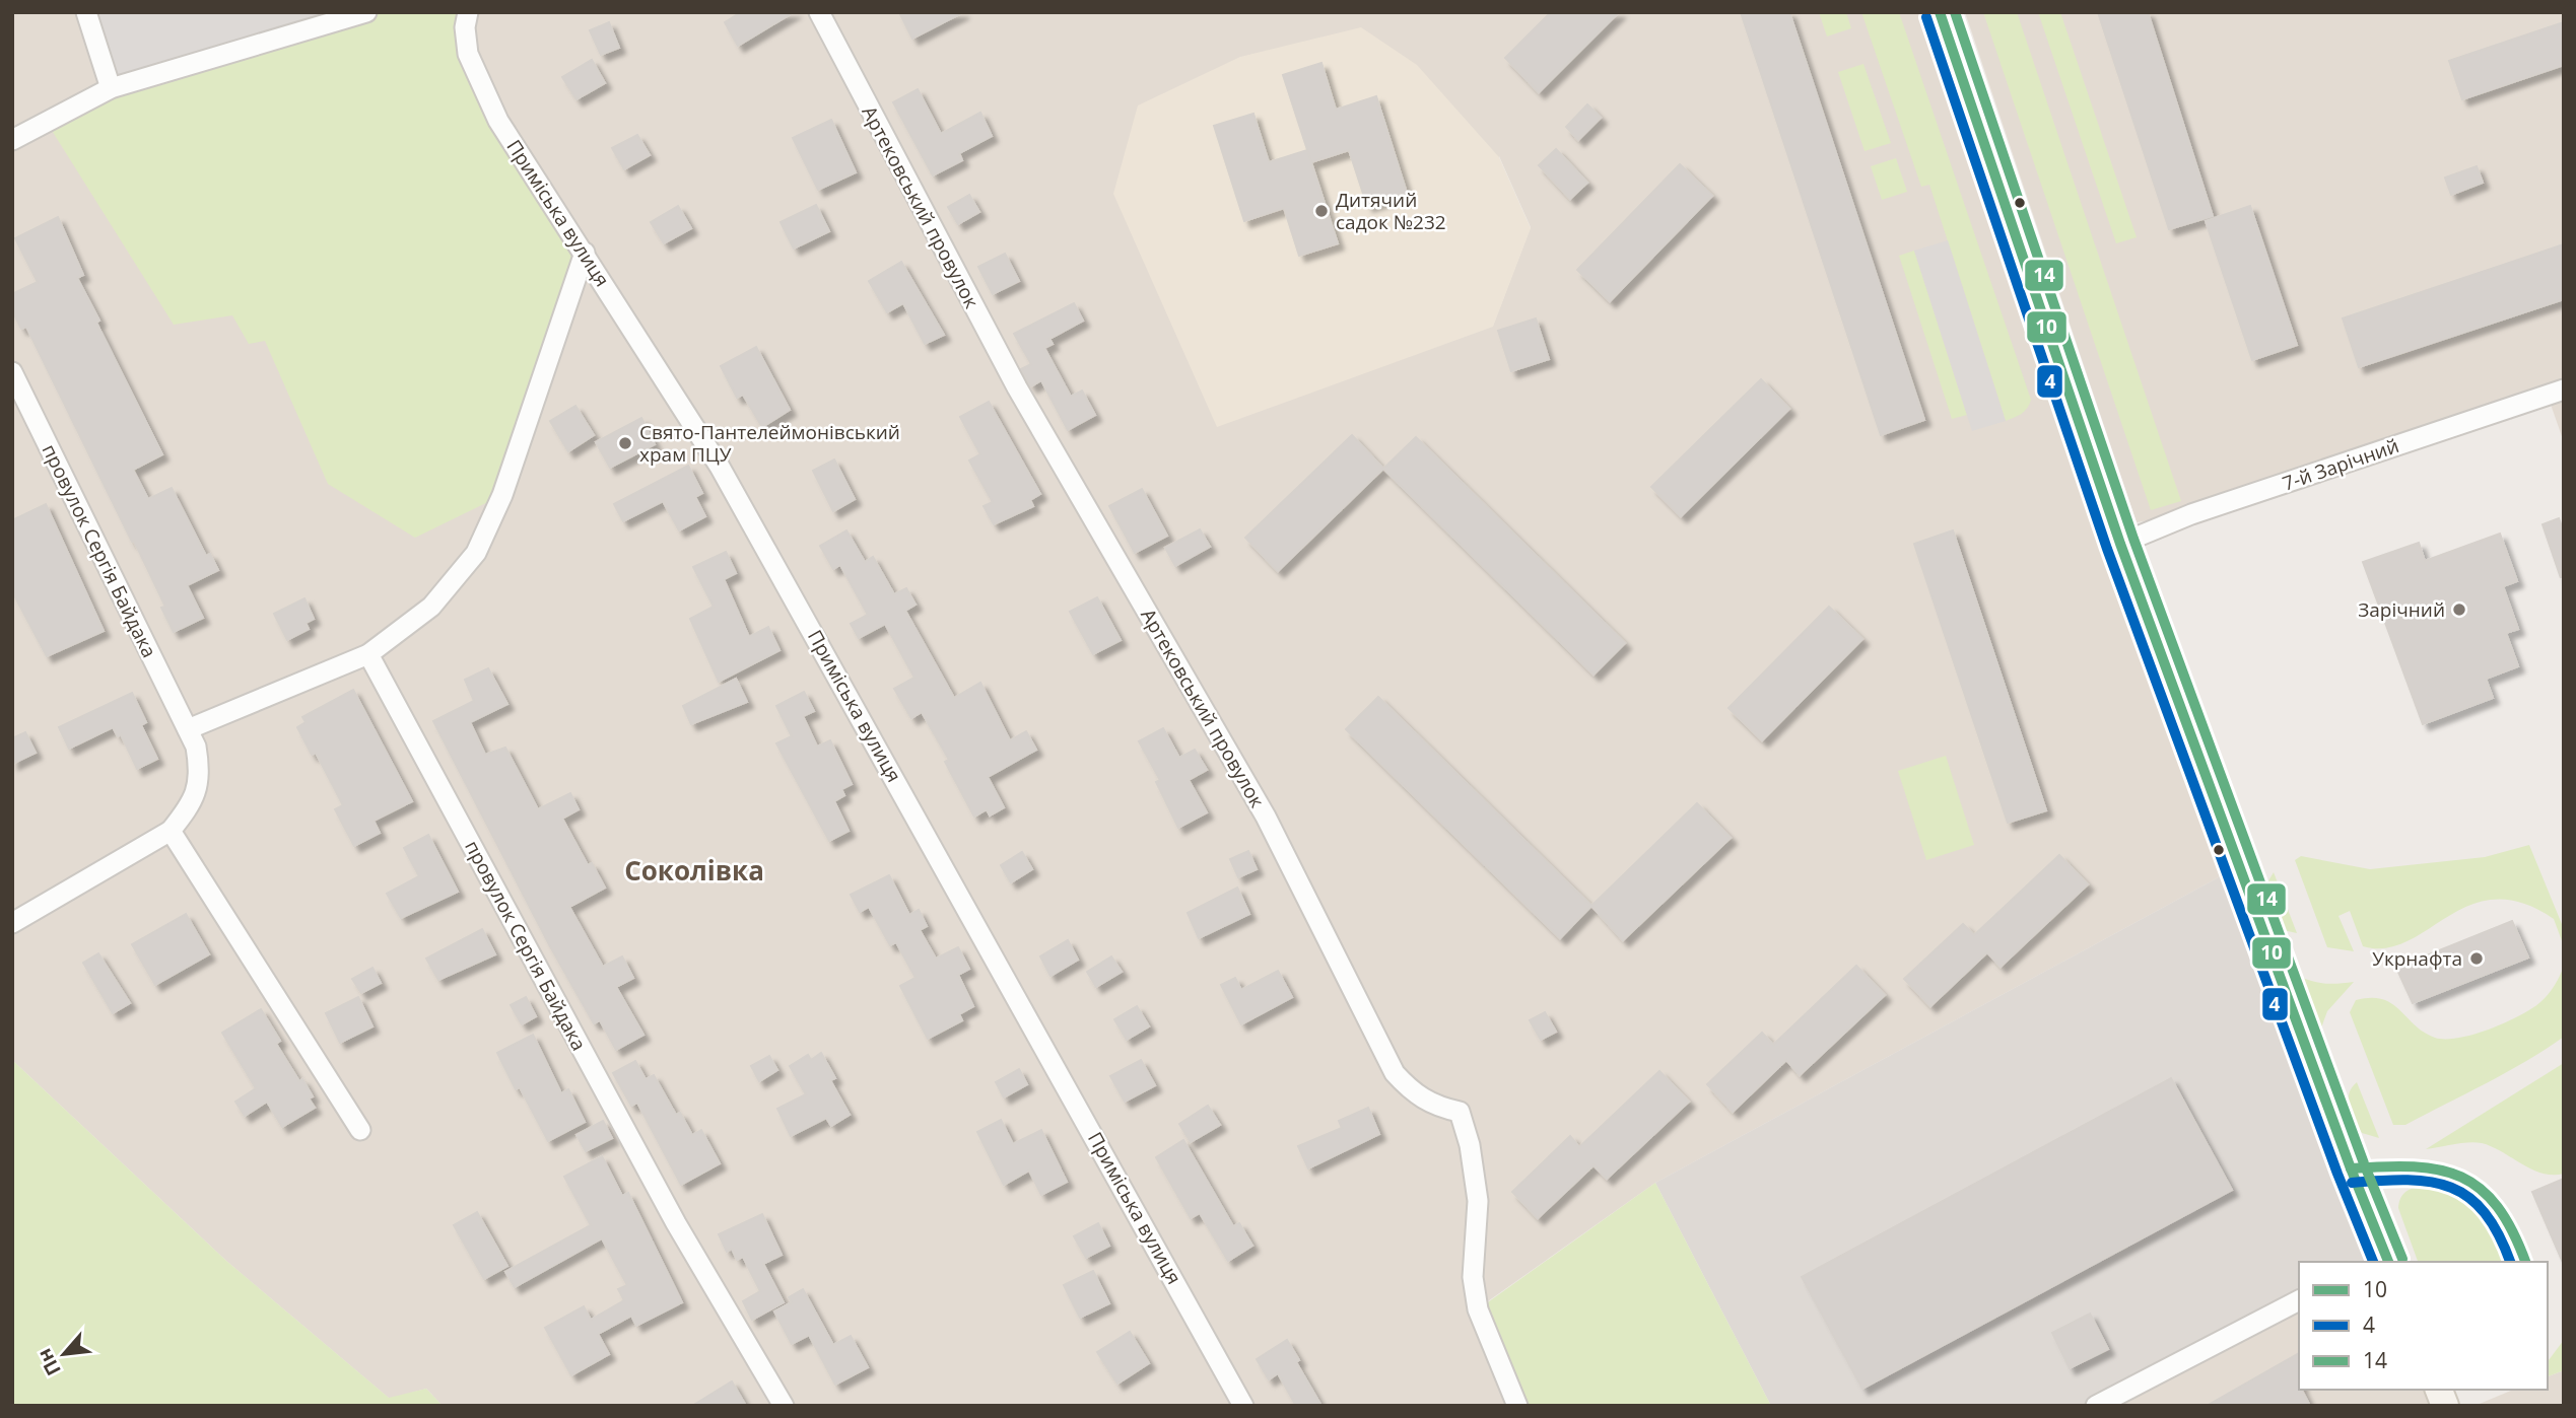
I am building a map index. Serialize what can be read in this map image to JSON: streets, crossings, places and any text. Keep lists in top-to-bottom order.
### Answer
{
  "streets": {
    "street": [
      "Артековський провулок",
      "Приміська вулиця",
      "7-й Зарічний",
      "провулок Сергія Байдака"
    ]
  },
  "districts": ["Соколівка"],
  "places": [
    "Дитячий садок №232",
    "Свято-Пантелеймонівський храм ПЦУ",
    "Зарічний",
    "Укрнафта"
  ],
  "lines": ["transit line 10", "transit line 14", "transit line 4"],
  "legend": ["10", "4", "14"],
  "north": "bottom left"
}
